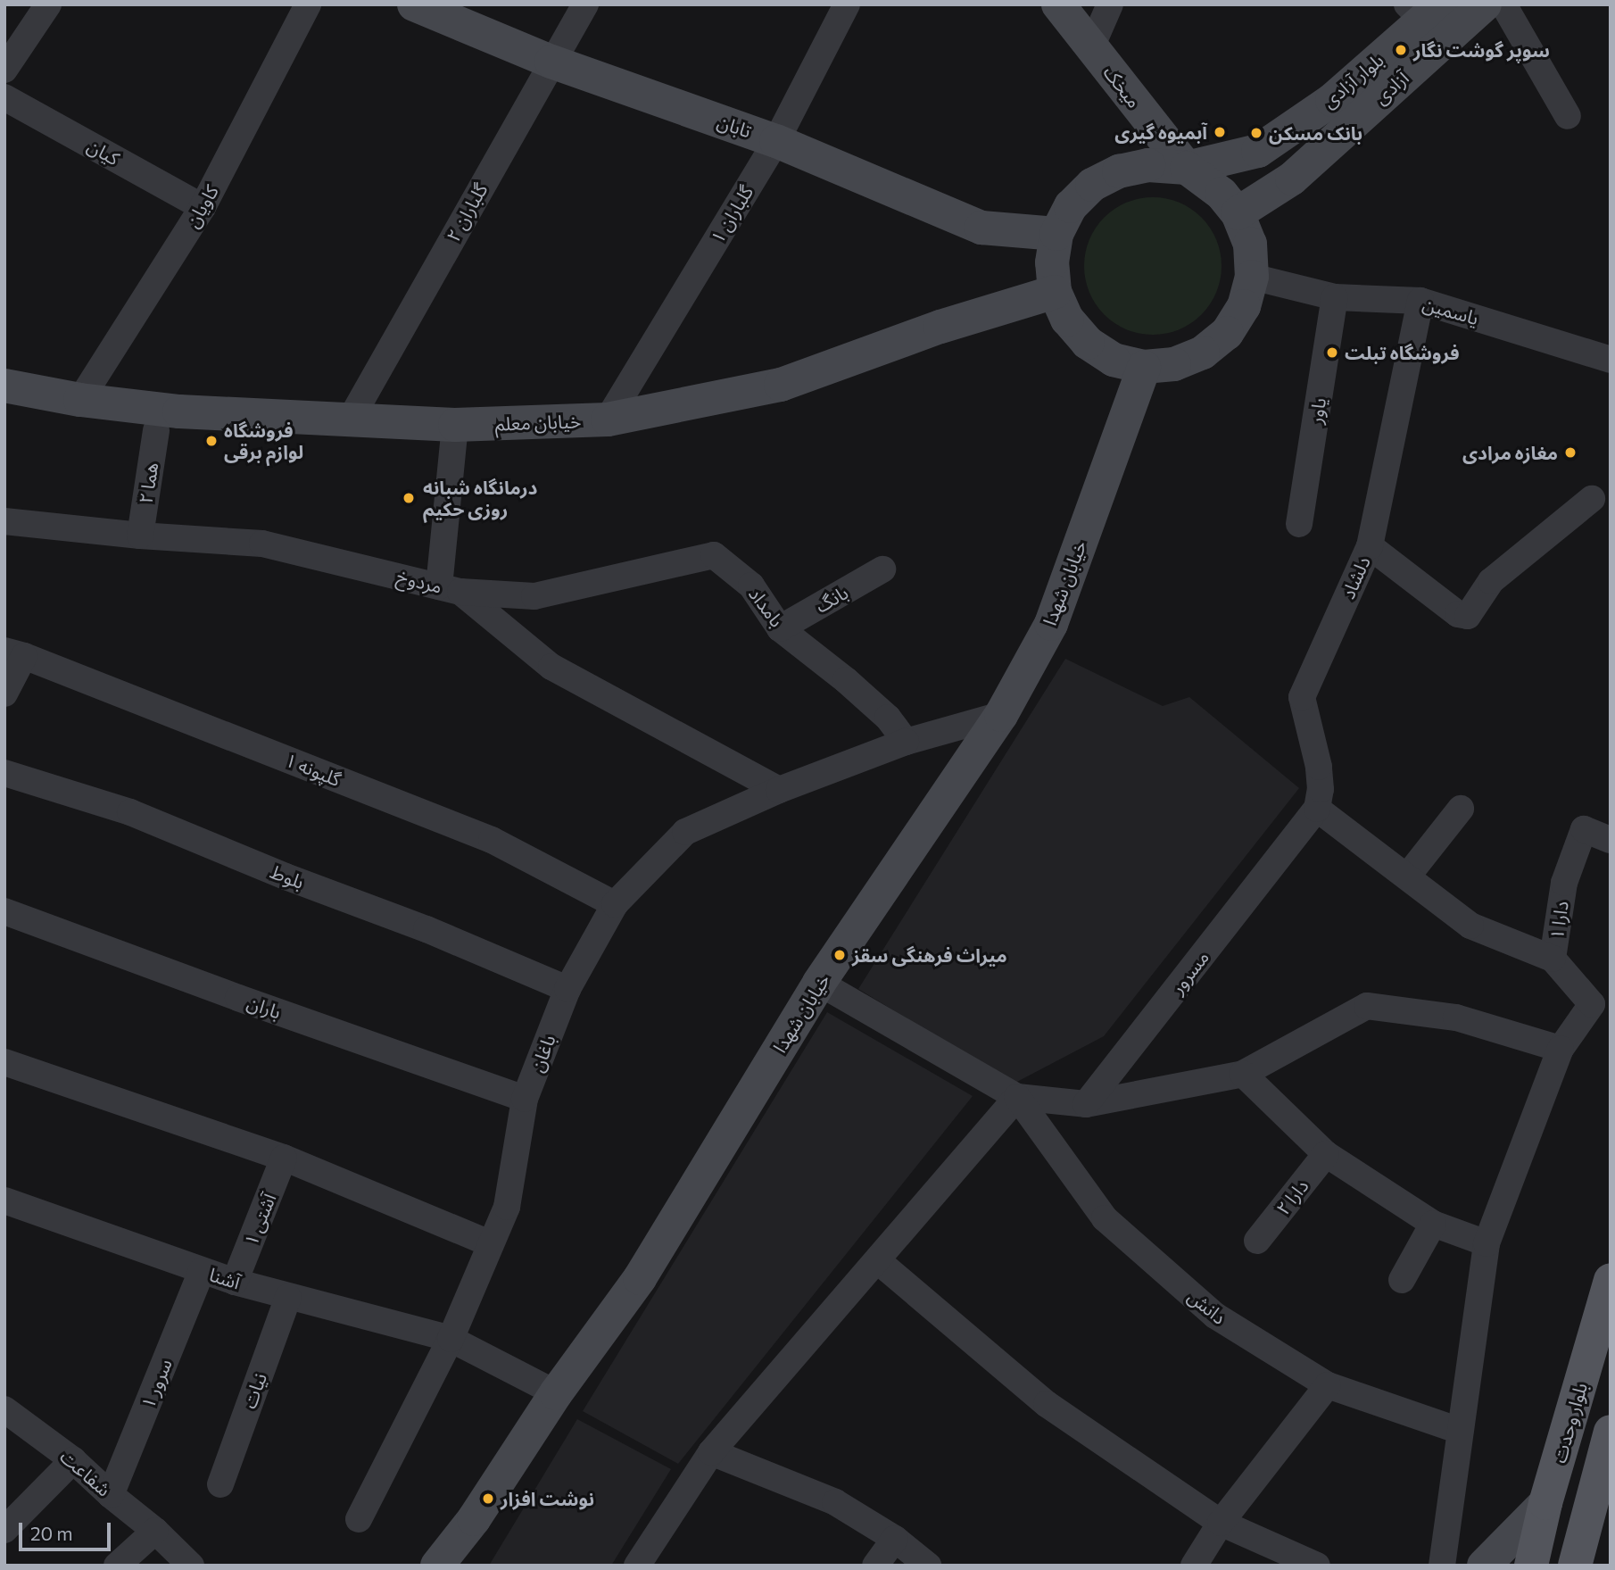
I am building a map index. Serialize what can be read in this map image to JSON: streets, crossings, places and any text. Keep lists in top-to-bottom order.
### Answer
{
  "streets": {
    "main road": [
      "بلوار آزادی",
      "میخک",
      "آزادی",
      "تابان",
      "خیابان معلم",
      "خیابان شهدا",
      "بلوار وحدت"
    ],
    "street": [
      "کیان",
      "کاویان",
      "گلباران ۲",
      "گلباران ۱",
      "یاسمین",
      "یاور",
      "هما ۲",
      "دلشاد",
      "مردوخ",
      "بانگ",
      "بامداد",
      "گلپونه ۱",
      "بلوط",
      "دارا ۱",
      "مسرور",
      "باران",
      "باغان",
      "دارا ۲",
      "آشتی ۱",
      "آشنا",
      "دانش",
      "سرور ۱",
      "نیات",
      "شفاعت"
    ]
  },
  "crossings": [
    ["بلوار آزادی", "میخک"],
    ["بلوار آزادی", "آزادی"],
    ["بلوار آزادی", "تابان"],
    ["بلوار آزادی", "یاسمین"],
    ["بلوار آزادی", "خیابان معلم"],
    ["بلوار آزادی", "خیابان شهدا"],
    ["میخک", "آزادی"],
    ["میخک", "تابان"],
    ["میخک", "یاسمین"],
    ["میخک", "خیابان معلم"],
    ["میخک", "خیابان شهدا"],
    ["آزادی", "تابان"],
    ["آزادی", "یاسمین"],
    ["آزادی", "خیابان معلم"],
    ["آزادی", "خیابان شهدا"],
    ["تابان", "گلباران ۲"],
    ["تابان", "گلباران ۱"],
    ["تابان", "یاسمین"],
    ["تابان", "خیابان معلم"],
    ["تابان", "خیابان شهدا"],
    ["کیان", "کاویان"],
    ["کاویان", "خیابان معلم"],
    ["گلباران ۲", "خیابان معلم"],
    ["گلباران ۱", "خیابان معلم"],
    ["یاسمین", "یاور"],
    ["یاسمین", "خیابان معلم"],
    ["یاسمین", "دلشاد"],
    ["یاسمین", "خیابان شهدا"],
    ["خیابان معلم", "خیابان شهدا"],
    ["هما ۲", "مردوخ"],
    ["دلشاد", "مسرور"],
    ["مردوخ", "بامداد"],
    ["مردوخ", "باغان"],
    ["خیابان شهدا", "آشنا"],
    ["بانگ", "بامداد"],
    ["بامداد", "باغان"],
    ["گلپونه ۱", "باغان"],
    ["بلوط", "باغان"],
    ["باران", "باغان"],
    ["باغان", "آشنا"],
    ["آشتی ۱", "آشنا"],
    ["آشنا", "سرور ۱"],
    ["آشنا", "نیات"],
    ["سرور ۱", "شفاعت"]
  ],
  "places": [
    "سوپر گوشت نگار",
    "آبمیوه گیری",
    "بانک مسکن",
    "فروشگاه تبلت",
    "فروشگاه لوازم برقی",
    "مغازه مرادی",
    "درمانگاه شبانه روزی حکیم",
    "میراث فرهنگی سقز",
    "نوشت افزار"
  ],
  "scale_bar": "20 m"
}
